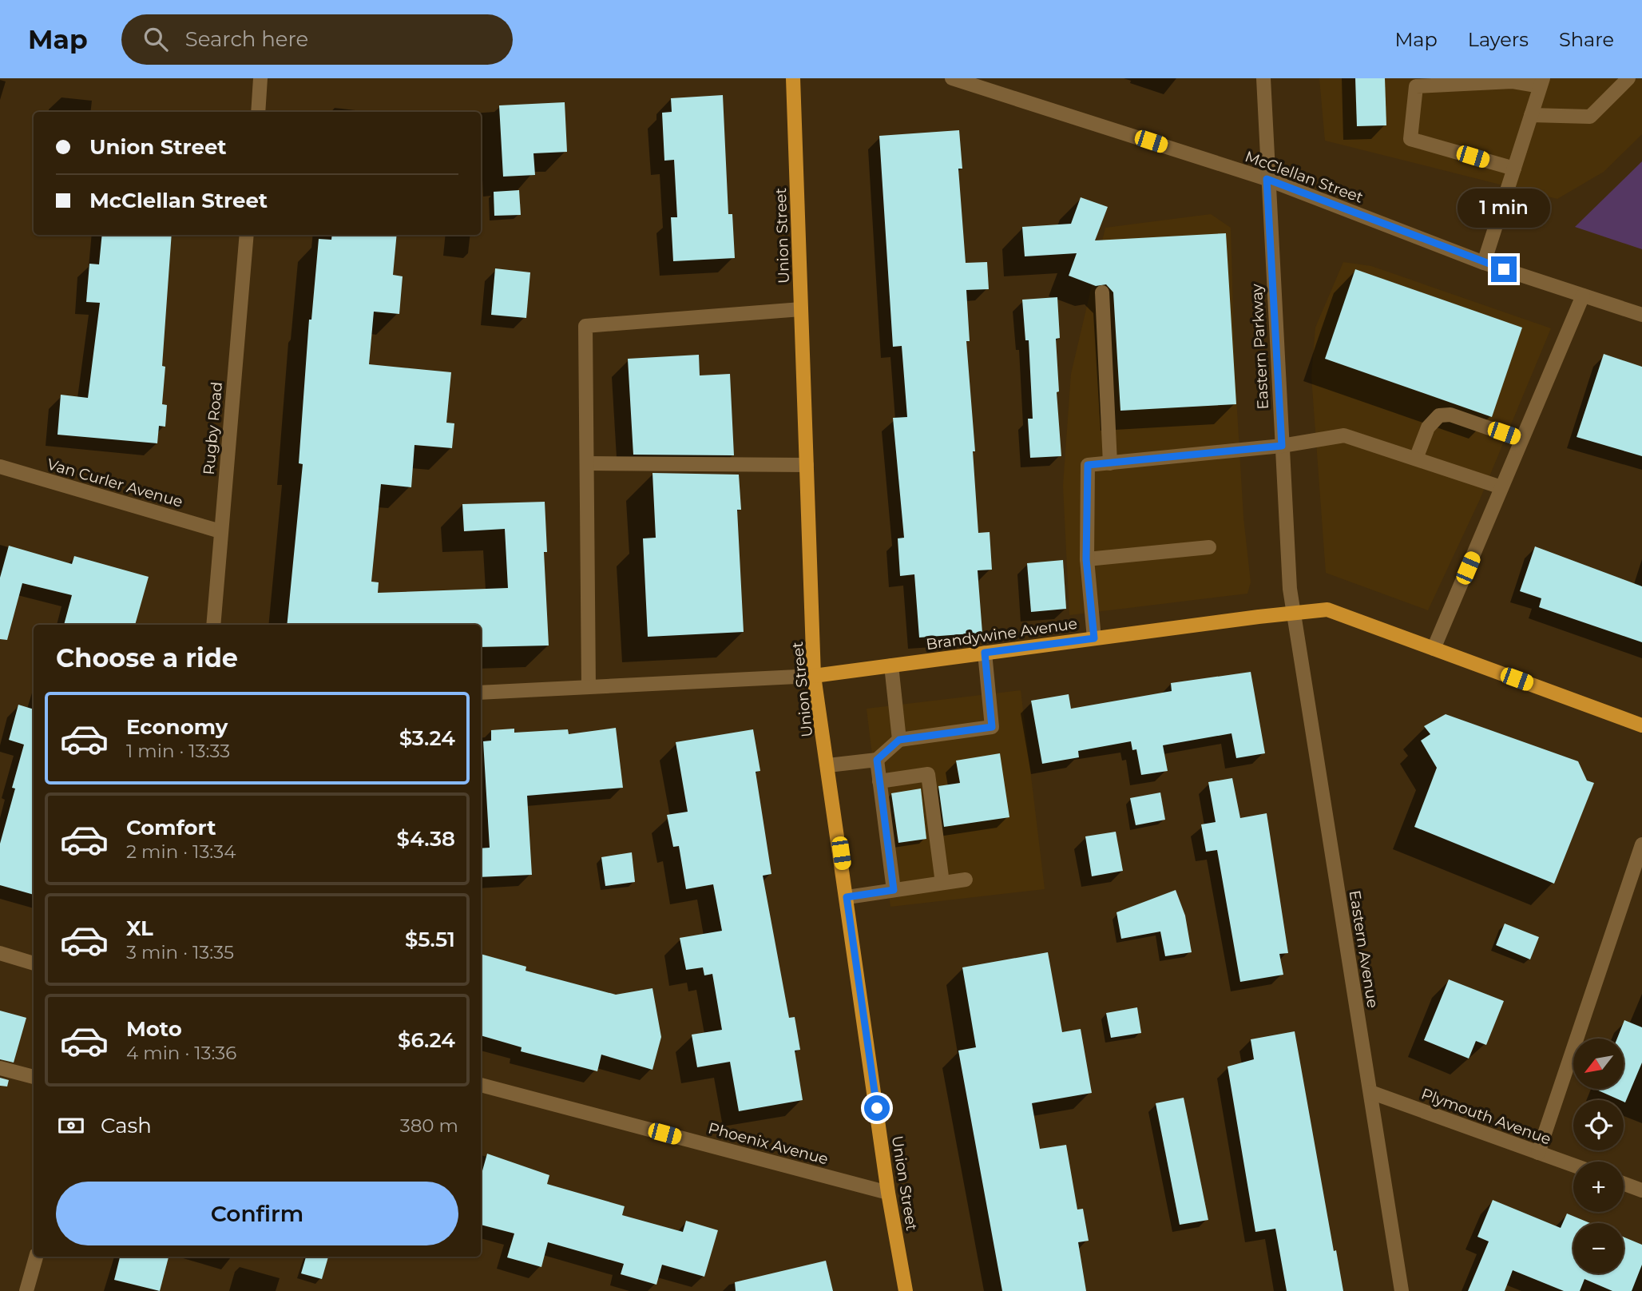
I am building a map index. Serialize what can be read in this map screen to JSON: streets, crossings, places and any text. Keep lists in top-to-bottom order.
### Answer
{
  "streets": {
    "main road": ["Union Street", "Brandywine Avenue"],
    "street": [
      "McClellan Street",
      "Eastern Parkway",
      "Rugby Road",
      "Van Curler Avenue",
      "Eastern Avenue",
      "Plymouth Avenue",
      "Phoenix Avenue"
    ]
  },
  "crossings": [
    ["McClellan Street", "Eastern Parkway"],
    ["Union Street", "Brandywine Avenue"],
    ["Union Street", "Phoenix Avenue"],
    ["Eastern Parkway", "Brandywine Avenue"],
    ["Eastern Parkway", "Eastern Avenue"],
    ["Rugby Road", "Van Curler Avenue"],
    ["Brandywine Avenue", "Eastern Avenue"],
    ["Eastern Avenue", "Plymouth Avenue"]
  ],
  "north": "bottom left",
  "page": {
    "header": "Map",
    "search": "Search here",
    "nav": ["Map", "Layers", "Share"],
    "banner": ["Union Street", "McClellan Street"],
    "bubble": "1 min",
    "heading": "Choose a ride",
    "list": [
      {
        "name": "Economy",
        "note": "1 min · 13:33",
        "value": "$3.24"
      },
      {
        "name": "Comfort",
        "note": "2 min · 13:34",
        "value": "$4.38"
      },
      {
        "name": "XL",
        "note": "3 min · 13:35",
        "value": "$5.51"
      },
      {
        "name": "Moto",
        "note": "4 min · 13:36",
        "value": "$6.24"
      }
    ],
    "map_buttons": ["+", "−"],
    "pay": ["Cash", "380 m"],
    "buttons": "Confirm"
  }
}
